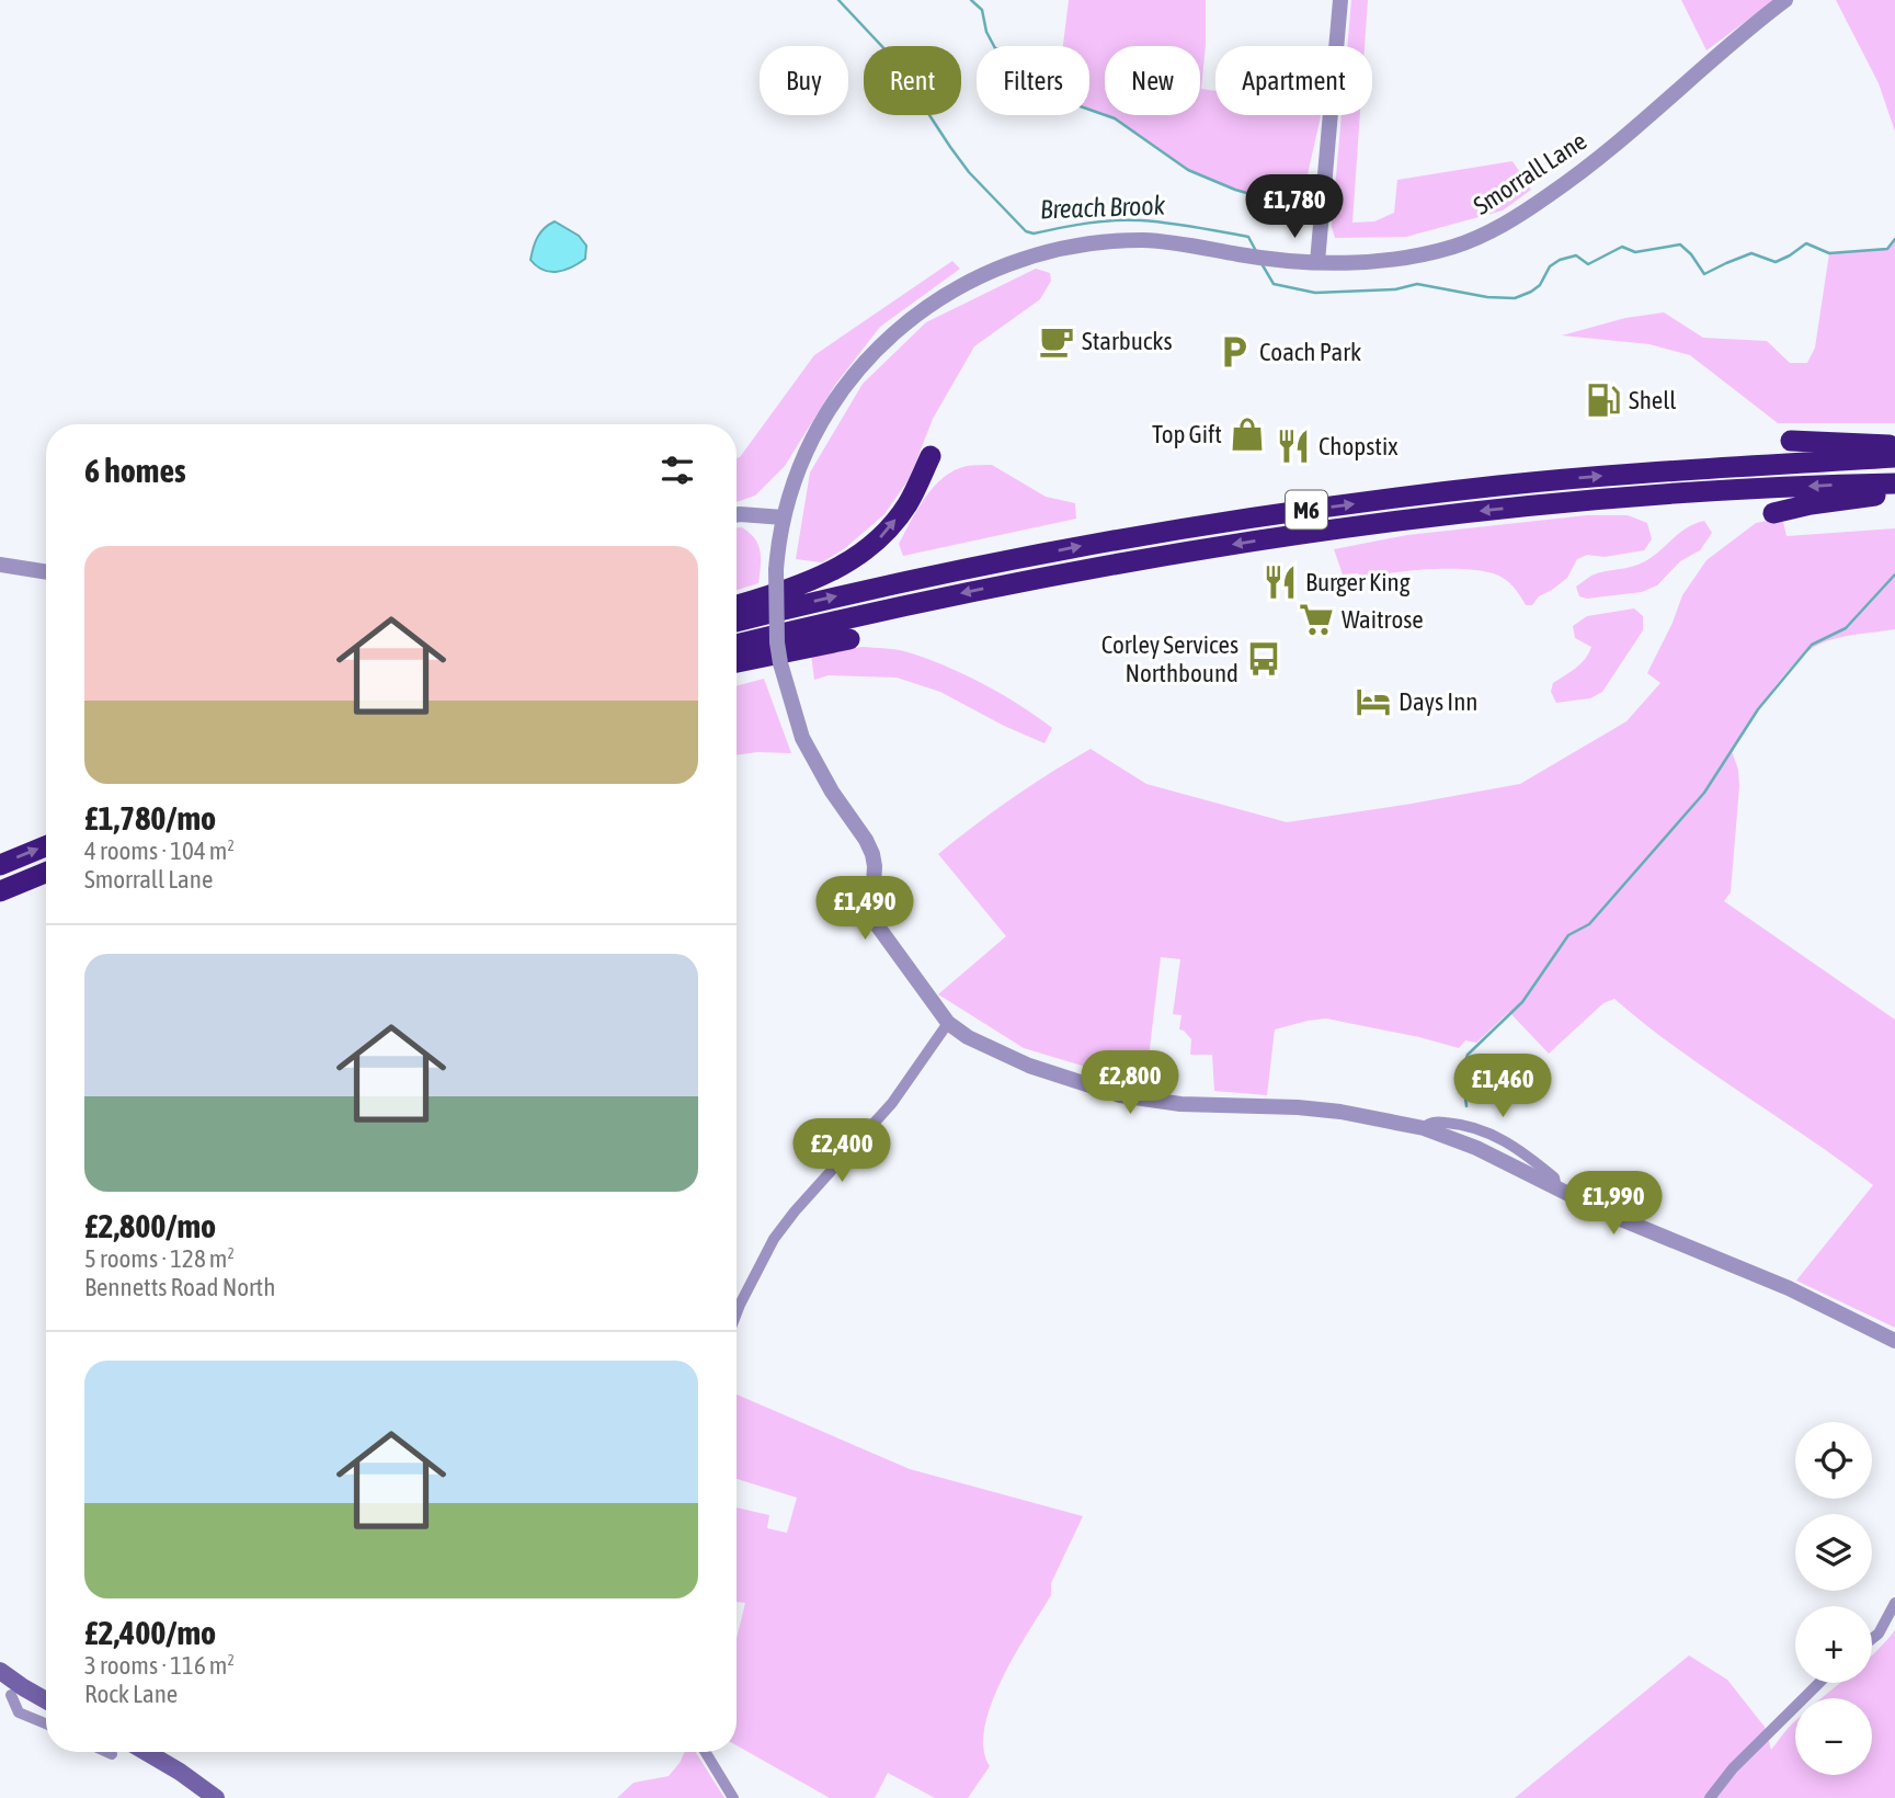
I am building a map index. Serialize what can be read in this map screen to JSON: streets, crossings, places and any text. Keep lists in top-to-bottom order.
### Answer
{
  "streets": {
    "highway": ["M6"],
    "street": ["Smorrall Lane"]
  },
  "water": ["Breach Brook"],
  "places": {
    "cafe": ["Starbucks"],
    "parking": ["Coach Park"],
    "fuel station": ["Shell"],
    "shop": ["Top Gift"],
    "restaurant": ["Chopstix", "Burger King"],
    "supermarket": ["Waitrose"],
    "bus stop": ["Corley Services Northbound"],
    "hotel": ["Days Inn"]
  },
  "page": {
    "chip": [
      "Buy",
      "Rent",
      "Filters",
      "New",
      "Apartment"
    ],
    "price": [
      "£1,780",
      "£1,490",
      "£2,800",
      "£1,460",
      "£2,400",
      "£1,990"
    ],
    "heading": "6 homes",
    "list": [
      {
        "name": "£1,780/mo",
        "note": "4 rooms · 104 m² · Smorrall Lane"
      },
      {
        "name": "£2,800/mo",
        "note": "5 rooms · 128 m² · Bennetts Road North"
      },
      {
        "name": "£2,400/mo",
        "note": "3 rooms · 116 m² · Rock Lane"
      }
    ],
    "map_buttons": ["+", "−"]
  }
}
